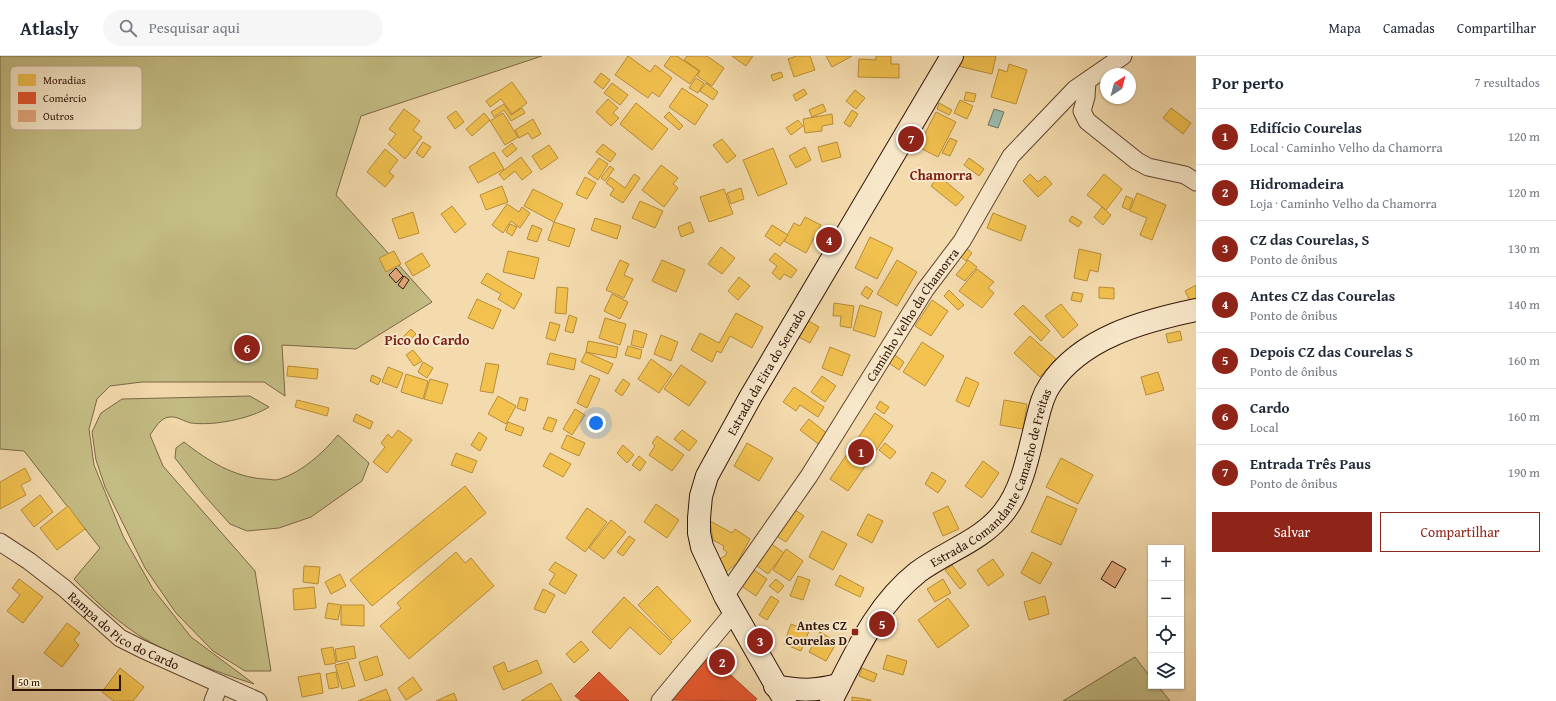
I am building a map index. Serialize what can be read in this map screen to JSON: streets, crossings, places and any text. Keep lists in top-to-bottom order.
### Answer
{
  "streets": {
    "main road": ["Estrada da Eira do Serrado", "Estrada Comandante Camacho de Freitas"],
    "street": ["Caminho Velho da Chamorra", "Rampa do Pico do Cardo"]
  },
  "crossings": [
    ["Caminho Velho da Chamorra", "Estrada da Eira do Serrado"]
  ],
  "districts": ["Chamorra", "Pico do Cardo"],
  "places": {
    "transit": ["Antes CZ Courelas D"]
  },
  "legend": ["Moradias", "Comércio", "Outros"],
  "scale_bar": "50 m",
  "north": "top right",
  "page": {
    "header": "Atlasly",
    "search": "Pesquisar aqui",
    "nav": ["Mapa", "Camadas", "Compartilhar"],
    "heading": ["Por perto", "7 resultados"],
    "list": [
      {
        "mark": "1",
        "name": "Edifício Courelas",
        "note": "Local · Caminho Velho da Chamorra",
        "value": "120 m"
      },
      {
        "mark": "2",
        "name": "Hidromadeira",
        "note": "Loja · Caminho Velho da Chamorra",
        "value": "120 m"
      },
      {
        "mark": "3",
        "name": "CZ das Courelas, S",
        "note": "Ponto de ônibus",
        "value": "130 m"
      },
      {
        "mark": "4",
        "name": "Antes CZ das Courelas",
        "note": "Ponto de ônibus",
        "value": "140 m"
      },
      {
        "mark": "5",
        "name": "Depois CZ das Courelas S",
        "note": "Ponto de ônibus",
        "value": "160 m"
      },
      {
        "mark": "6",
        "name": "Cardo",
        "note": "Local",
        "value": "160 m"
      },
      {
        "mark": "7",
        "name": "Entrada Três Paus",
        "note": "Ponto de ônibus",
        "value": "190 m"
      }
    ],
    "pins": [
      "7",
      "4",
      "6",
      "1",
      "5",
      "3",
      "2"
    ],
    "buttons": ["Salvar", "Compartilhar"],
    "map_buttons": ["+", "−"],
    "scale": "50 m"
  }
}
